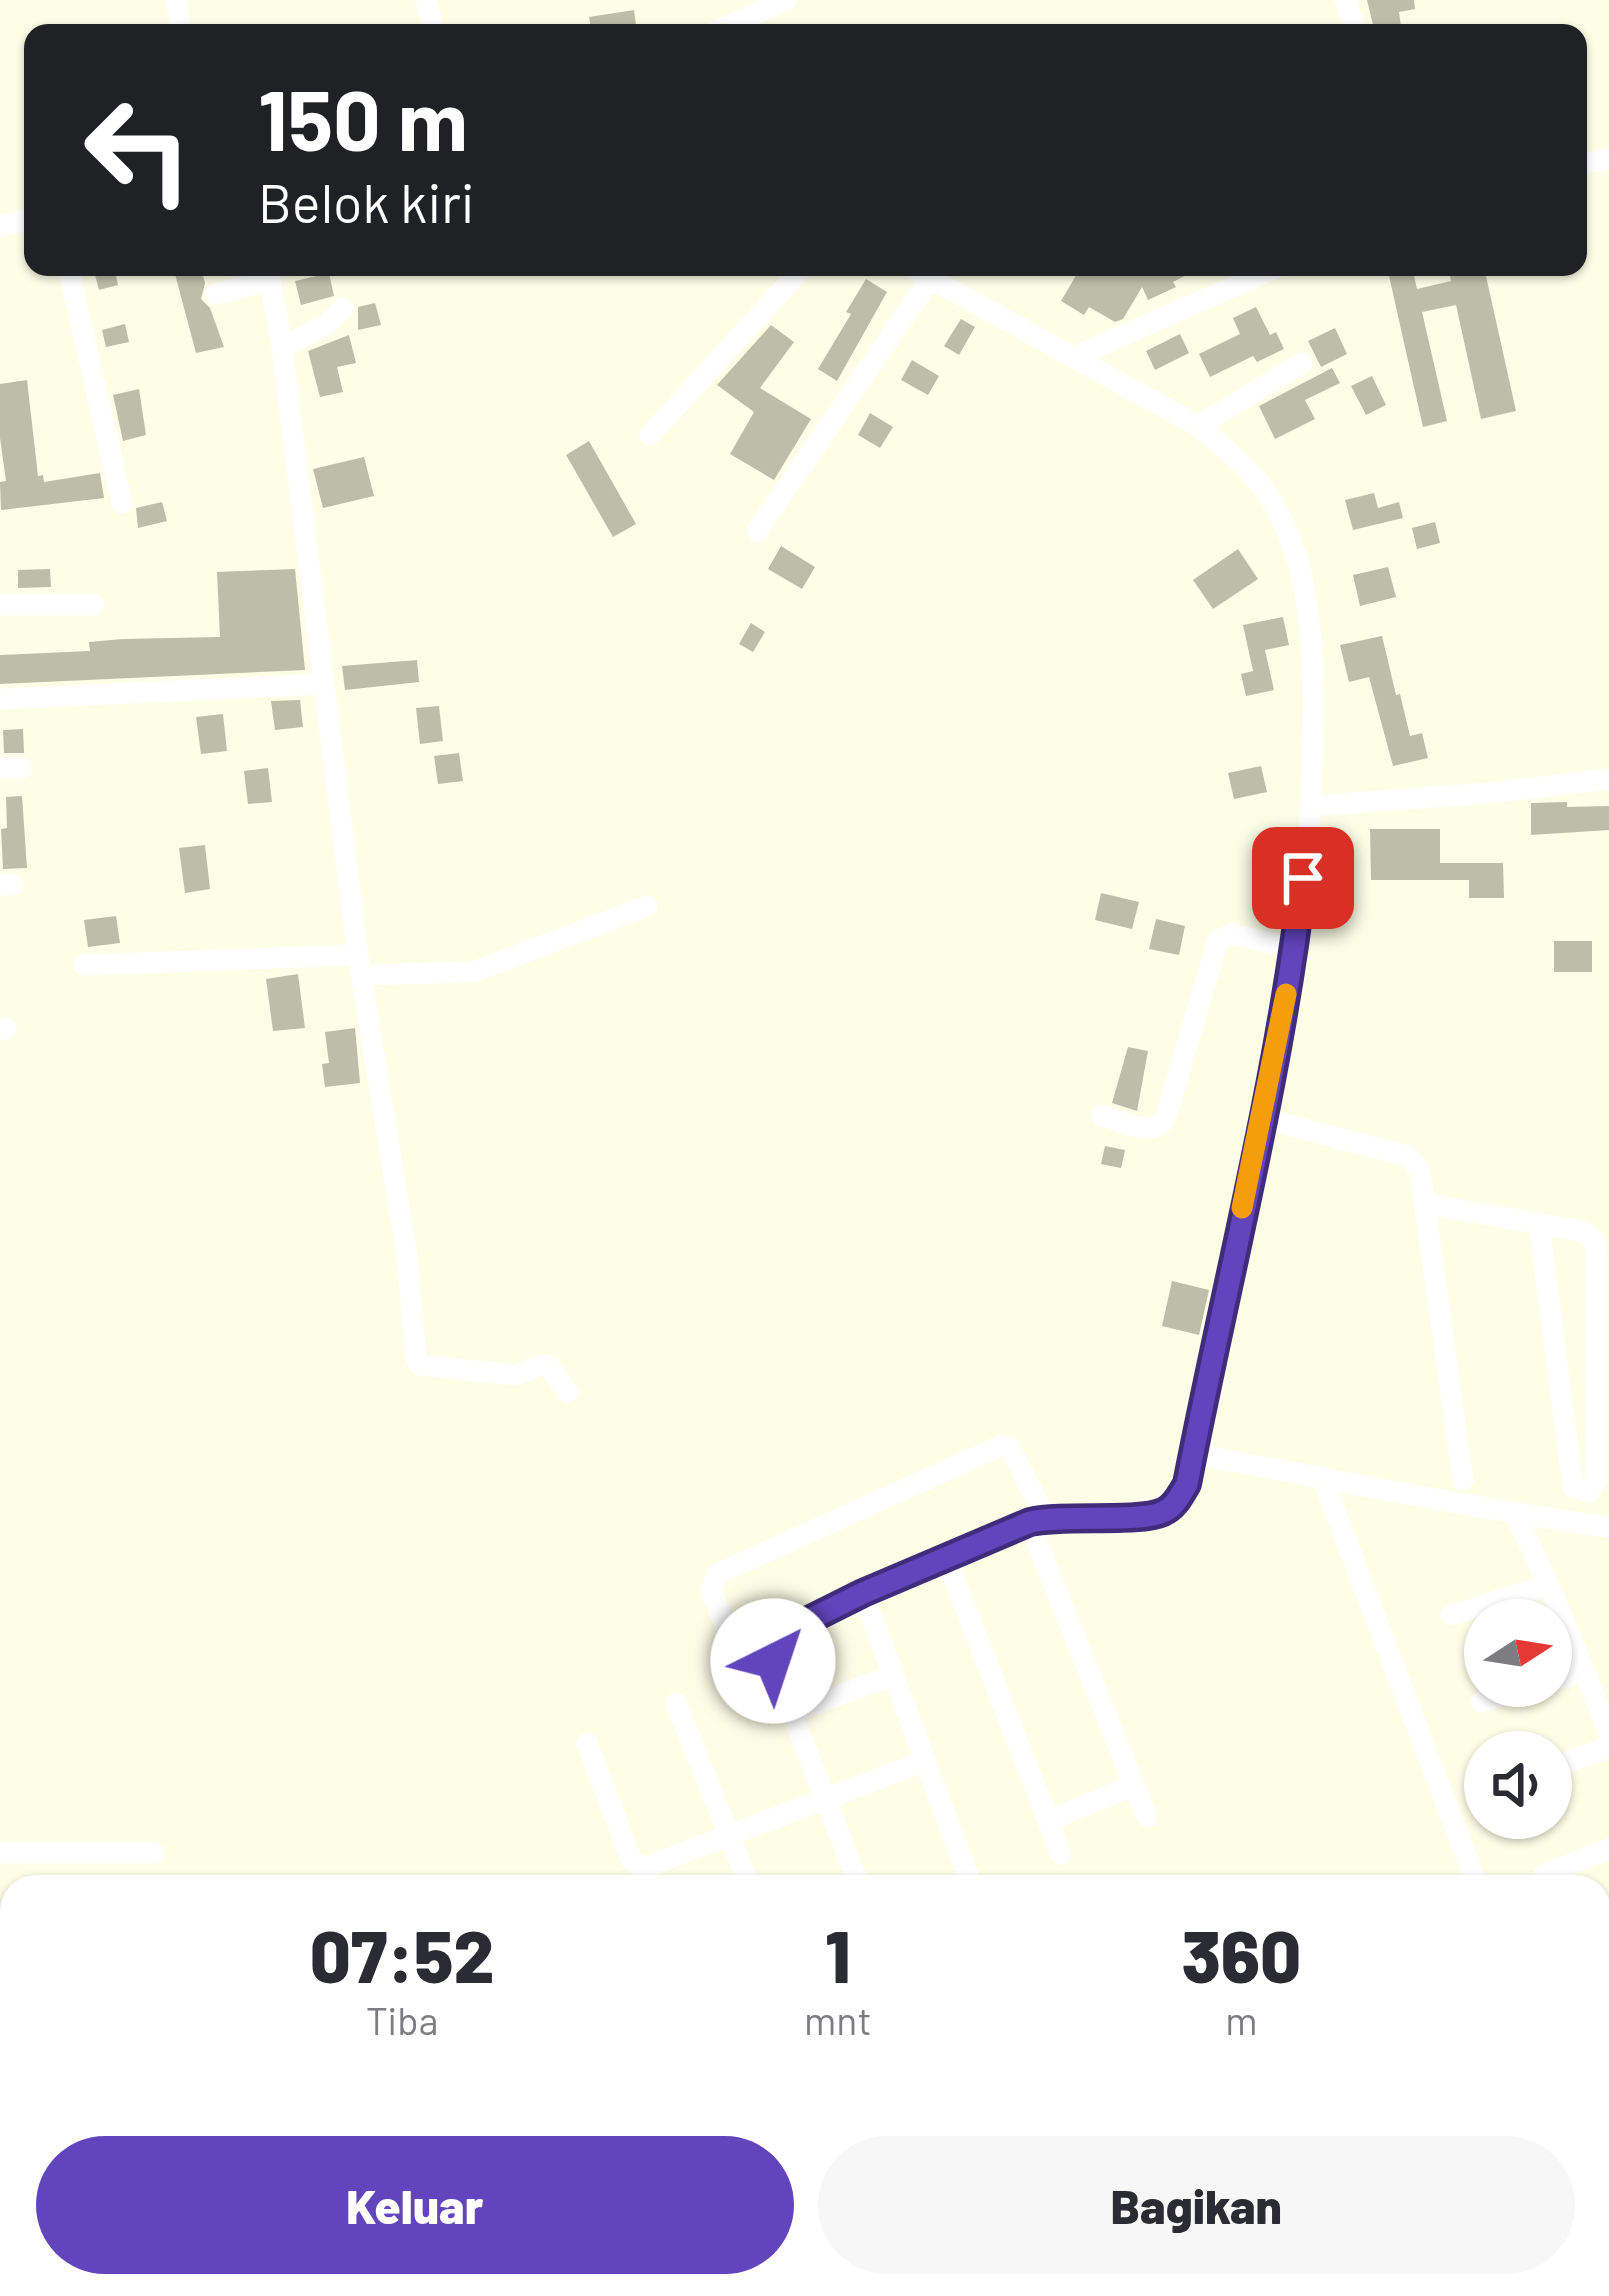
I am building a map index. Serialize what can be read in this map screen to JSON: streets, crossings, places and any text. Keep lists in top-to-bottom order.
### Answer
{
  "north": "right",
  "page": {
    "turn": ["150 m", "Belok kiri"],
    "eta": [
      "07:52",
      "Tiba",
      "1",
      "mnt",
      "360",
      "m"
    ],
    "buttons": ["Keluar", "Bagikan"]
  }
}
